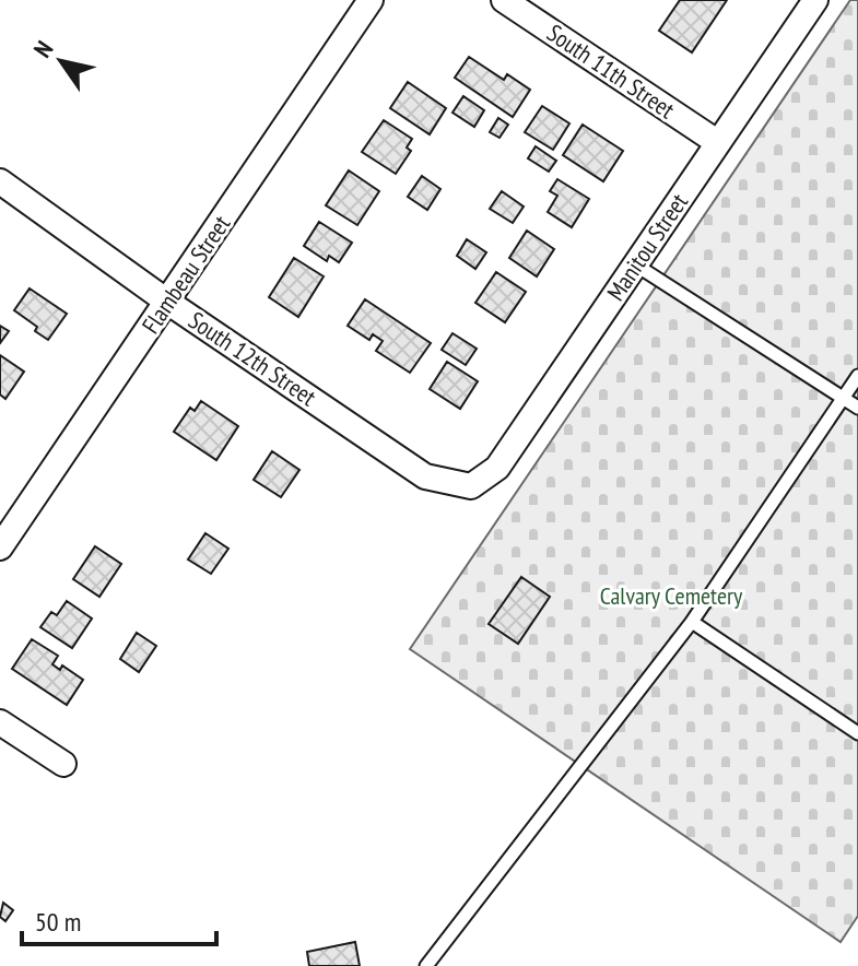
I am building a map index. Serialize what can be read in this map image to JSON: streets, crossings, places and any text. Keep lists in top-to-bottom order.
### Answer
{
  "streets": {
    "street": [
      "South 11th Street",
      "Manitou Street",
      "Flambeau Street",
      "South 12th Street"
    ]
  },
  "crossings": [
    ["South 11th Street", "Manitou Street"],
    ["Manitou Street", "South 12th Street"],
    ["Flambeau Street", "South 12th Street"]
  ],
  "parks": ["Calvary Cemetery"],
  "scale_bar": "50 m",
  "north": "top left"
}
